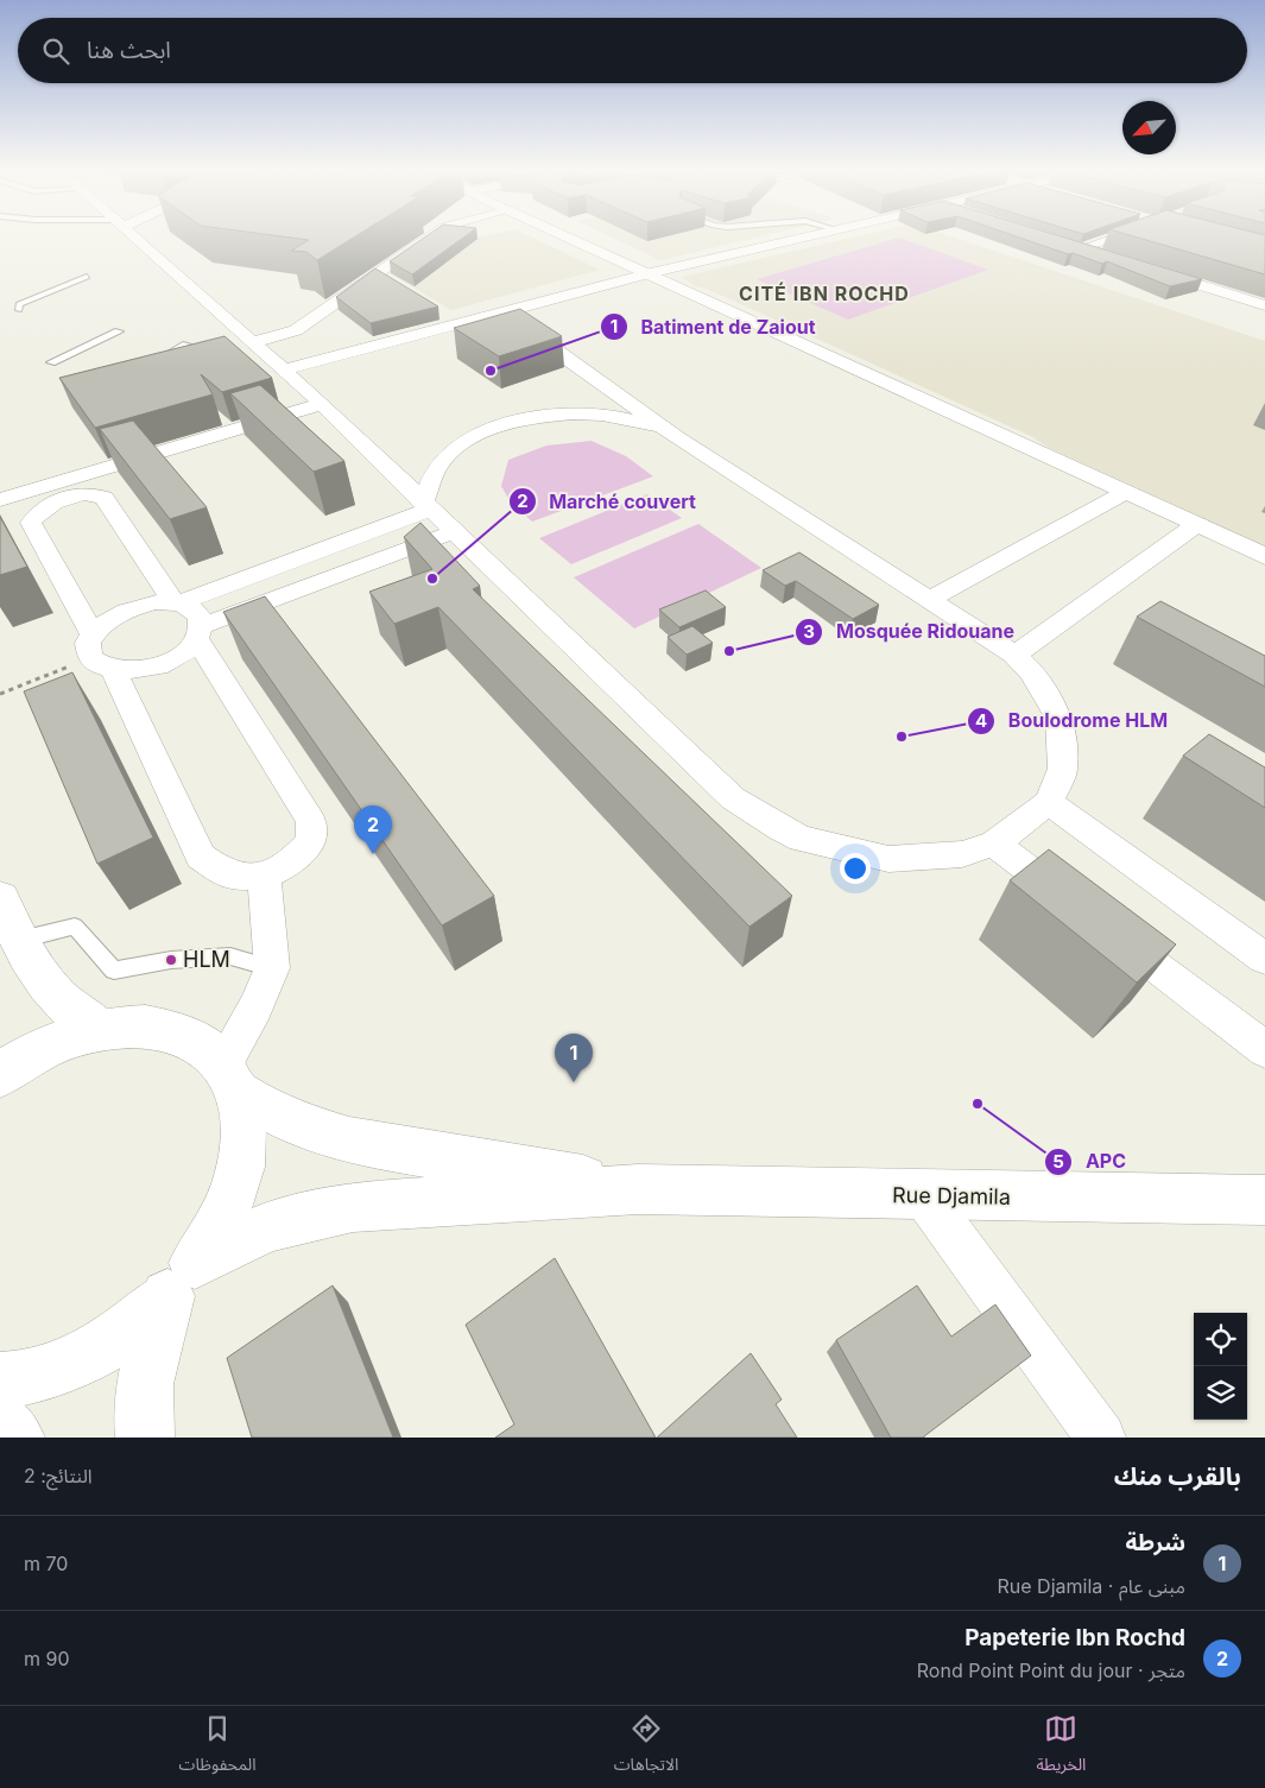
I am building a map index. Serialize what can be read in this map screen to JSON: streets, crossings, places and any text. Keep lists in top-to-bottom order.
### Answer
{
  "streets": {
    "main road": ["Rue Djamila"]
  },
  "districts": ["CITÉ IBN ROCHD"],
  "places": [
    "Batiment de Zaiout",
    "Marché couvert",
    "Mosquée Ridouane",
    "Boulodrome HLM",
    "HLM",
    "APC"
  ],
  "north": "bottom left",
  "page": {
    "search": "ابحث هنا",
    "pins": ["2", "1"],
    "heading": ["بالقرب منك", "النتائج: 2"],
    "list": [
      {
        "mark": "1",
        "name": "شرطة",
        "note": "مبنى عام · Rue Djamila",
        "value": "70 m"
      },
      {
        "mark": "2",
        "name": "Papeterie Ibn Rochd",
        "note": "متجر · Rond Point Point du jour",
        "value": "90 m"
      }
    ],
    "nav": ["الخريطة", "الاتجاهات", "المحفوظات"]
  }
}
